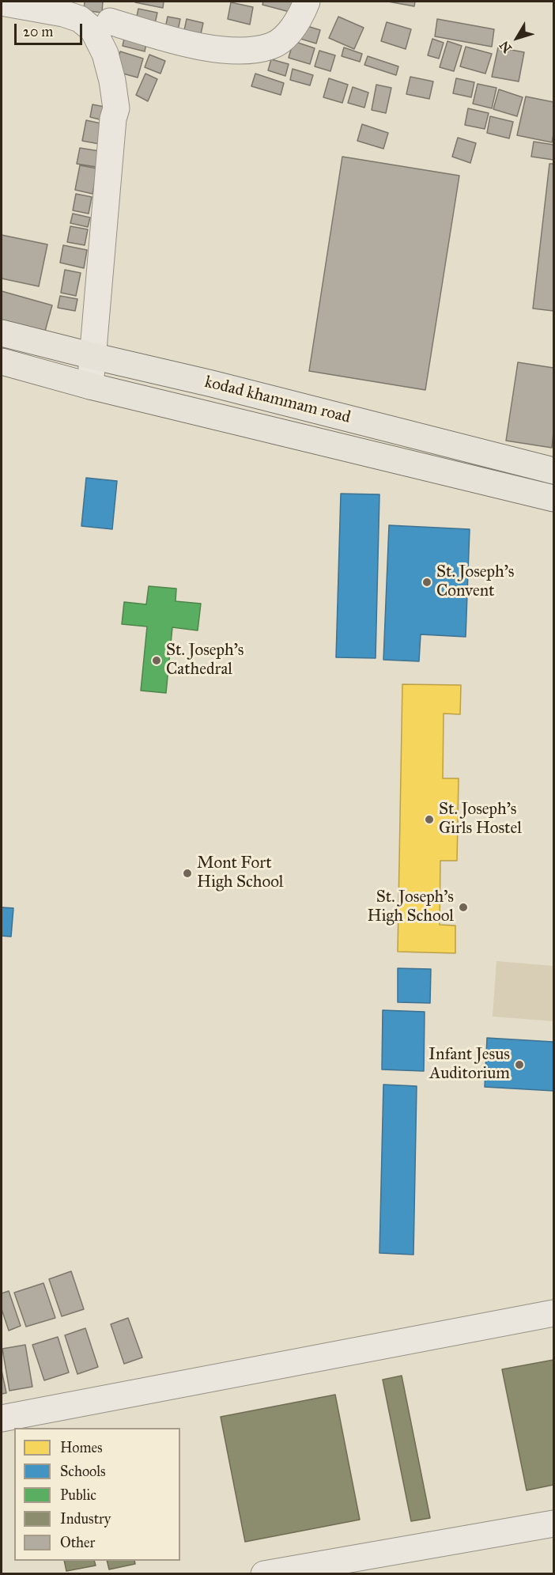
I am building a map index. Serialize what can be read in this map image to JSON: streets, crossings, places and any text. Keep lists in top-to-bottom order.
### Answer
{
  "streets": {
    "main road": ["kodad khammam road"]
  },
  "places": [
    "St. Joseph's Convent",
    "St. Joseph's Cathedral",
    "St. Joseph's Girls Hostel",
    "Mont Fort High School",
    "St. Joseph's High School",
    "Infant Jesus Auditorium"
  ],
  "legend": [
    "Homes",
    "Schools",
    "Public",
    "Industry",
    "Other"
  ],
  "scale_bar": "20 m",
  "north": "bottom left"
}
